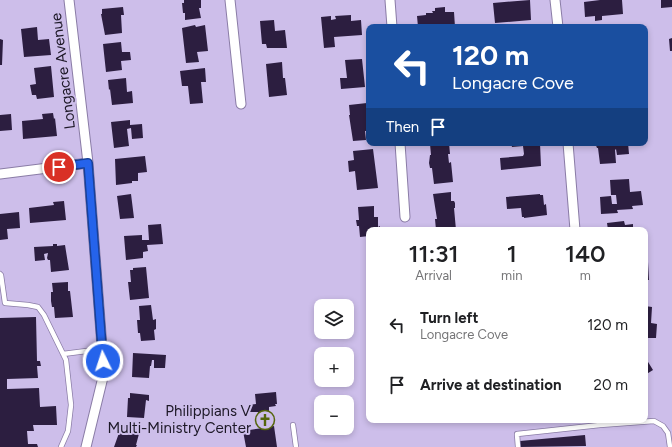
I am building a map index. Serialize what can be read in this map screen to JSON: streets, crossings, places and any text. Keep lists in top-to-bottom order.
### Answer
{
  "streets": {
    "street": ["Longacre Avenue"]
  },
  "places": {
    "church": ["Philippians V Multi-Ministry Center"]
  },
  "page": {
    "turn": ["120 m", "Longacre Cove"],
    "then": "Then",
    "eta": [
      "11:31",
      "Arrival",
      "1",
      "min",
      "140",
      "m"
    ],
    "list": [
      {
        "name": "Turn left",
        "note": "Longacre Cove",
        "value": "120 m"
      },
      {
        "name": "Arrive at destination",
        "value": "20 m"
      }
    ],
    "map_buttons": ["+", "−"]
  }
}
